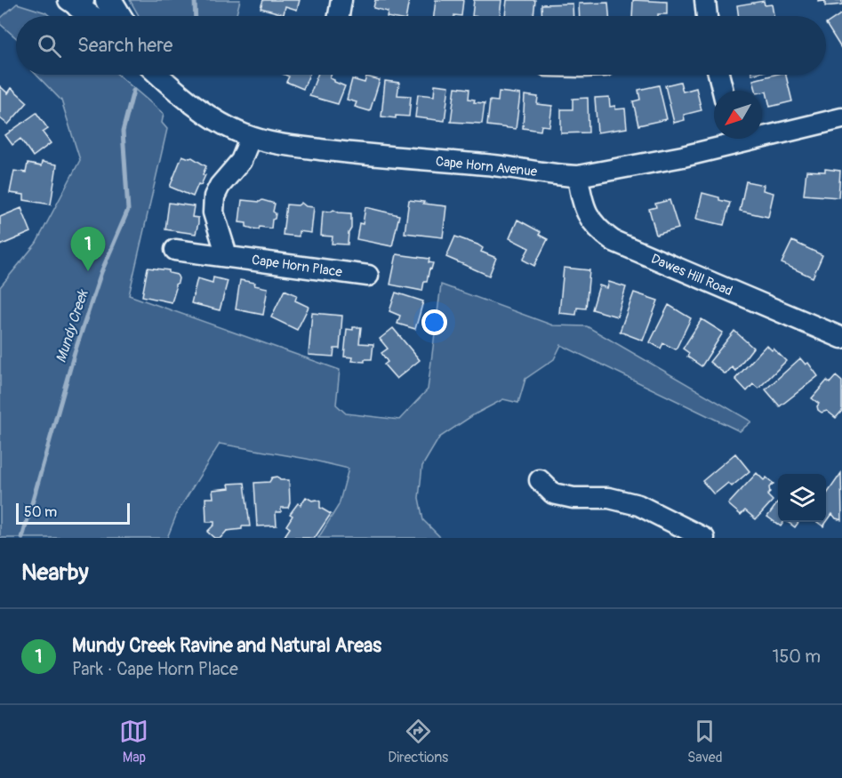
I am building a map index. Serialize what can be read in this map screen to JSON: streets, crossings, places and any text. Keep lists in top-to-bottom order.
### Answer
{
  "streets": {
    "street": ["Cape Horn Avenue", "Cape Horn Place", "Dawes Hill Road"]
  },
  "crossings": [
    ["Cape Horn Avenue", "Dawes Hill Road"]
  ],
  "water": ["Mundy Creek"],
  "scale_bar": "50 m",
  "north": "bottom left",
  "page": {
    "search": "Search here",
    "pins": "1",
    "scale": "50 m",
    "heading": "Nearby",
    "list": [
      {
        "mark": "1",
        "name": "Mundy Creek Ravine and Natural Areas",
        "note": "Park · Cape Horn Place",
        "value": "150 m"
      }
    ],
    "nav": ["Map", "Directions", "Saved"]
  }
}
